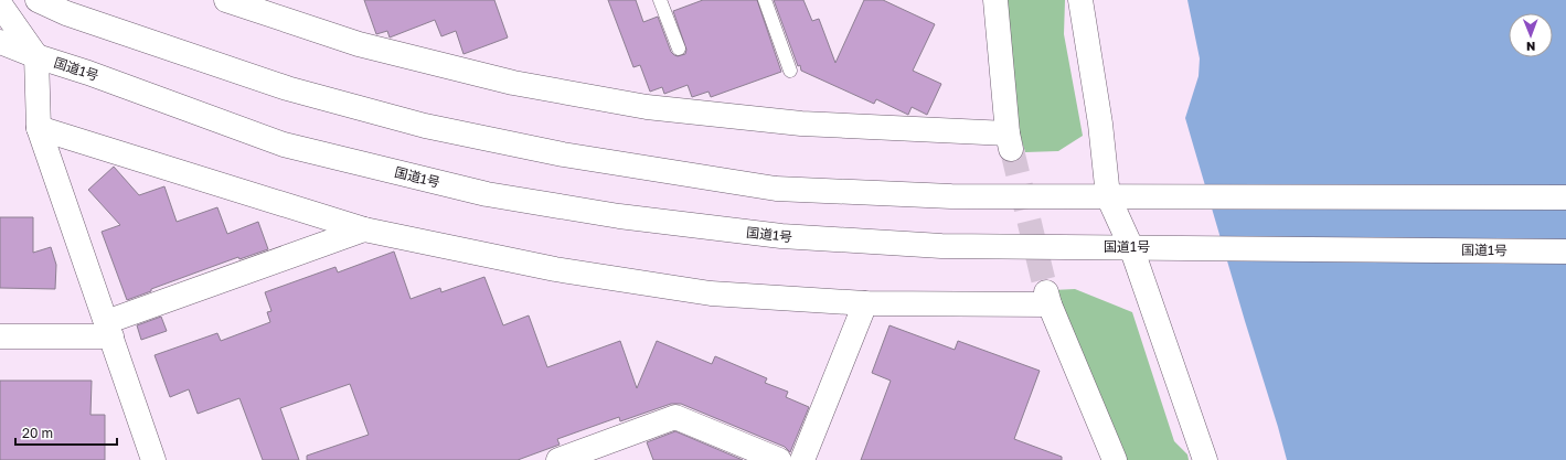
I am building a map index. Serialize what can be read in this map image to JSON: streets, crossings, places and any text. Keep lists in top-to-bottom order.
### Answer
{
  "streets": {
    "main road": ["国道1号"]
  },
  "scale_bar": "20 m",
  "north": "bottom"
}
